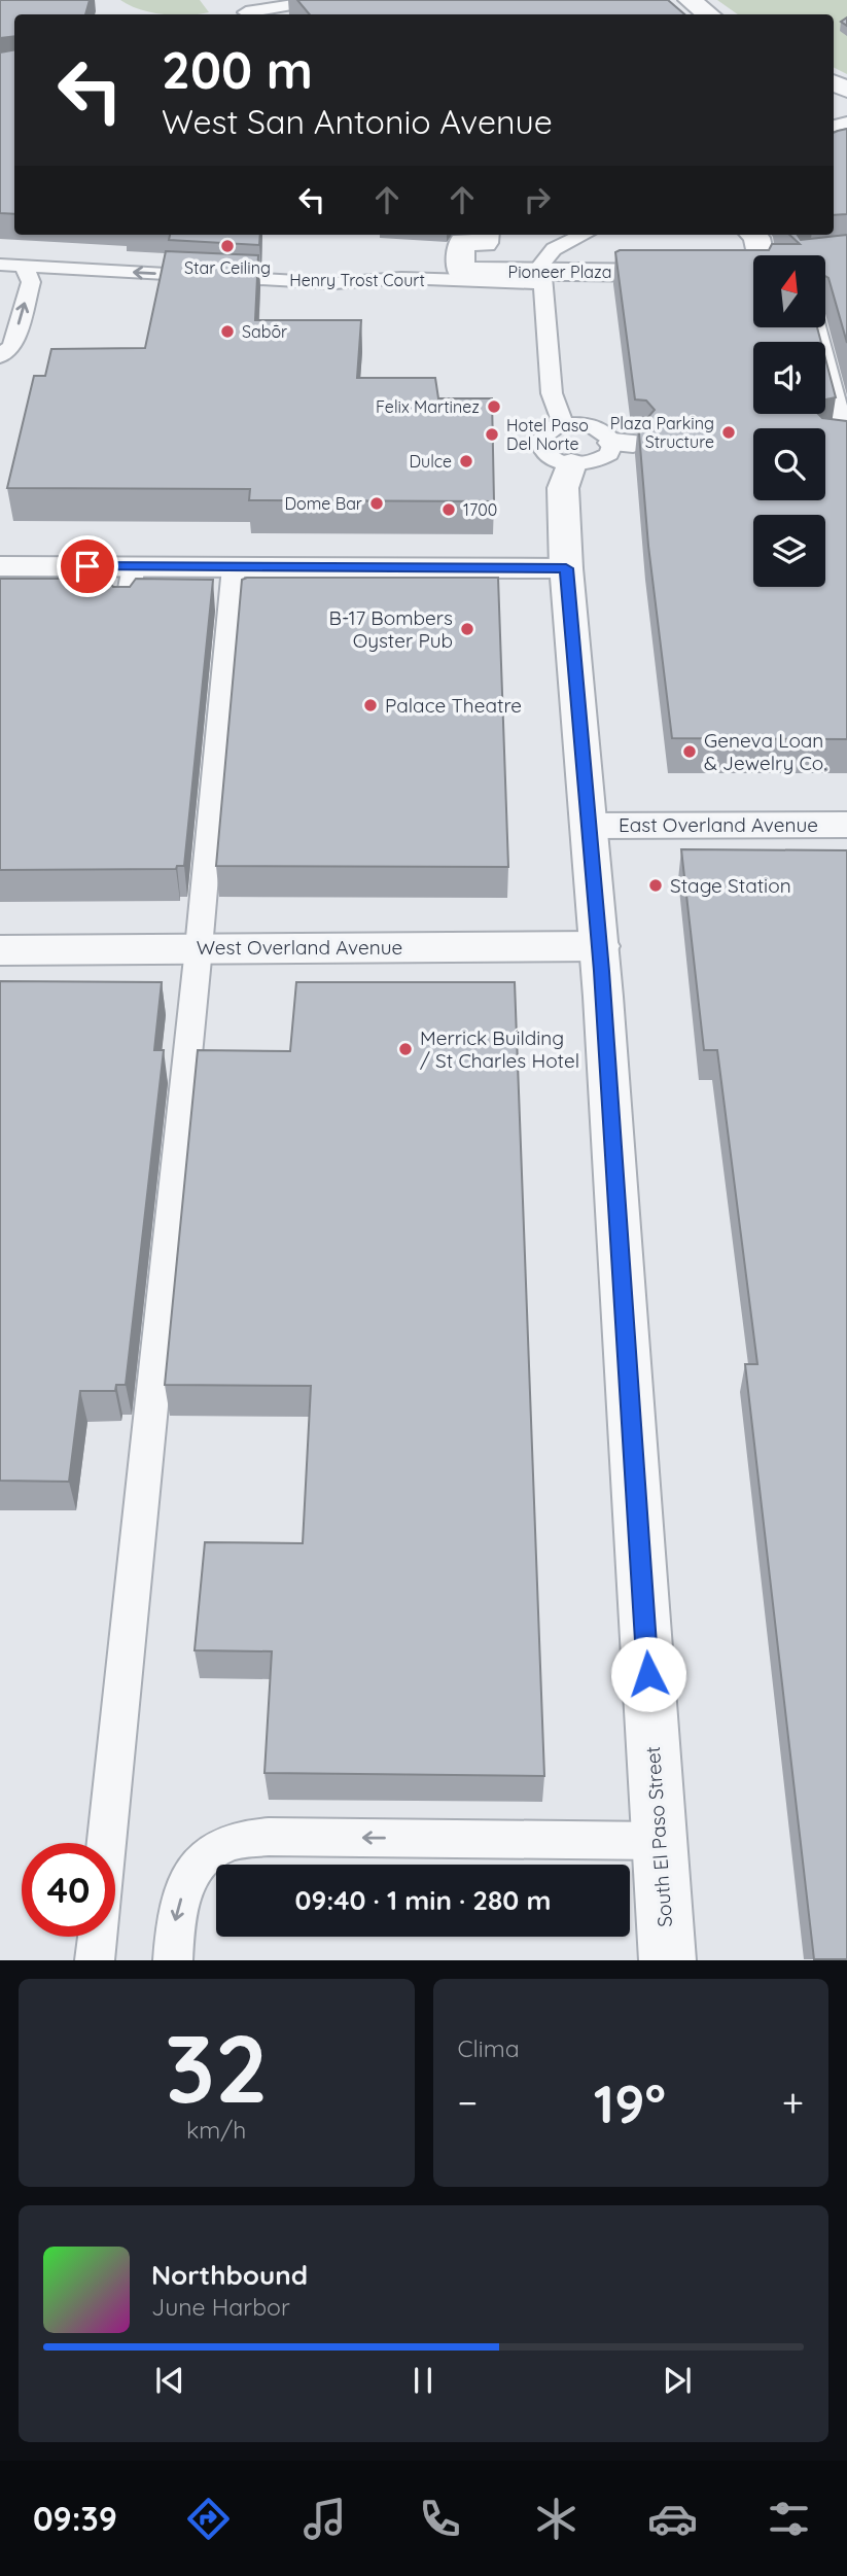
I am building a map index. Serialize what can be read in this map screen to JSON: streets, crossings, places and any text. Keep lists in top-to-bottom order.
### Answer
{
  "streets": {
    "street": [
      "Pioneer Plaza",
      "East Overland Avenue",
      "West Overland Avenue",
      "South El Paso Street"
    ],
    "lane": ["Henry Trost Court"]
  },
  "crossings": [
    ["Pioneer Plaza", "Henry Trost Court"],
    ["East Overland Avenue", "South El Paso Street"],
    ["West Overland Avenue", "South El Paso Street"]
  ],
  "one_way": ["Henry Trost Court"],
  "places": [
    "Star Ceiling",
    "Sabōr",
    "Felix Martinez",
    "Plaza Parking Structure",
    "Hotel Paso Del Norte",
    "Dulce",
    "Dome Bar",
    "1700",
    "B-17 Bombers Oyster Pub",
    "Palace Theatre",
    "Geneva Loan & Jewelry Co.",
    "Stage Station",
    "Merrick Building / St Charles Hotel"
  ],
  "north": "top",
  "page": {
    "turn": ["200 m", "West San Antonio Avenue"],
    "limit": "40",
    "trip": "09:40 · 1 min · 280 m",
    "tile": [
      ["32", "km/h"],
      "Clima"
    ],
    "heat": ["−", "19°", "+"],
    "song": ["Northbound", "June Harbor"],
    "tabs": "09:39"
  }
}
